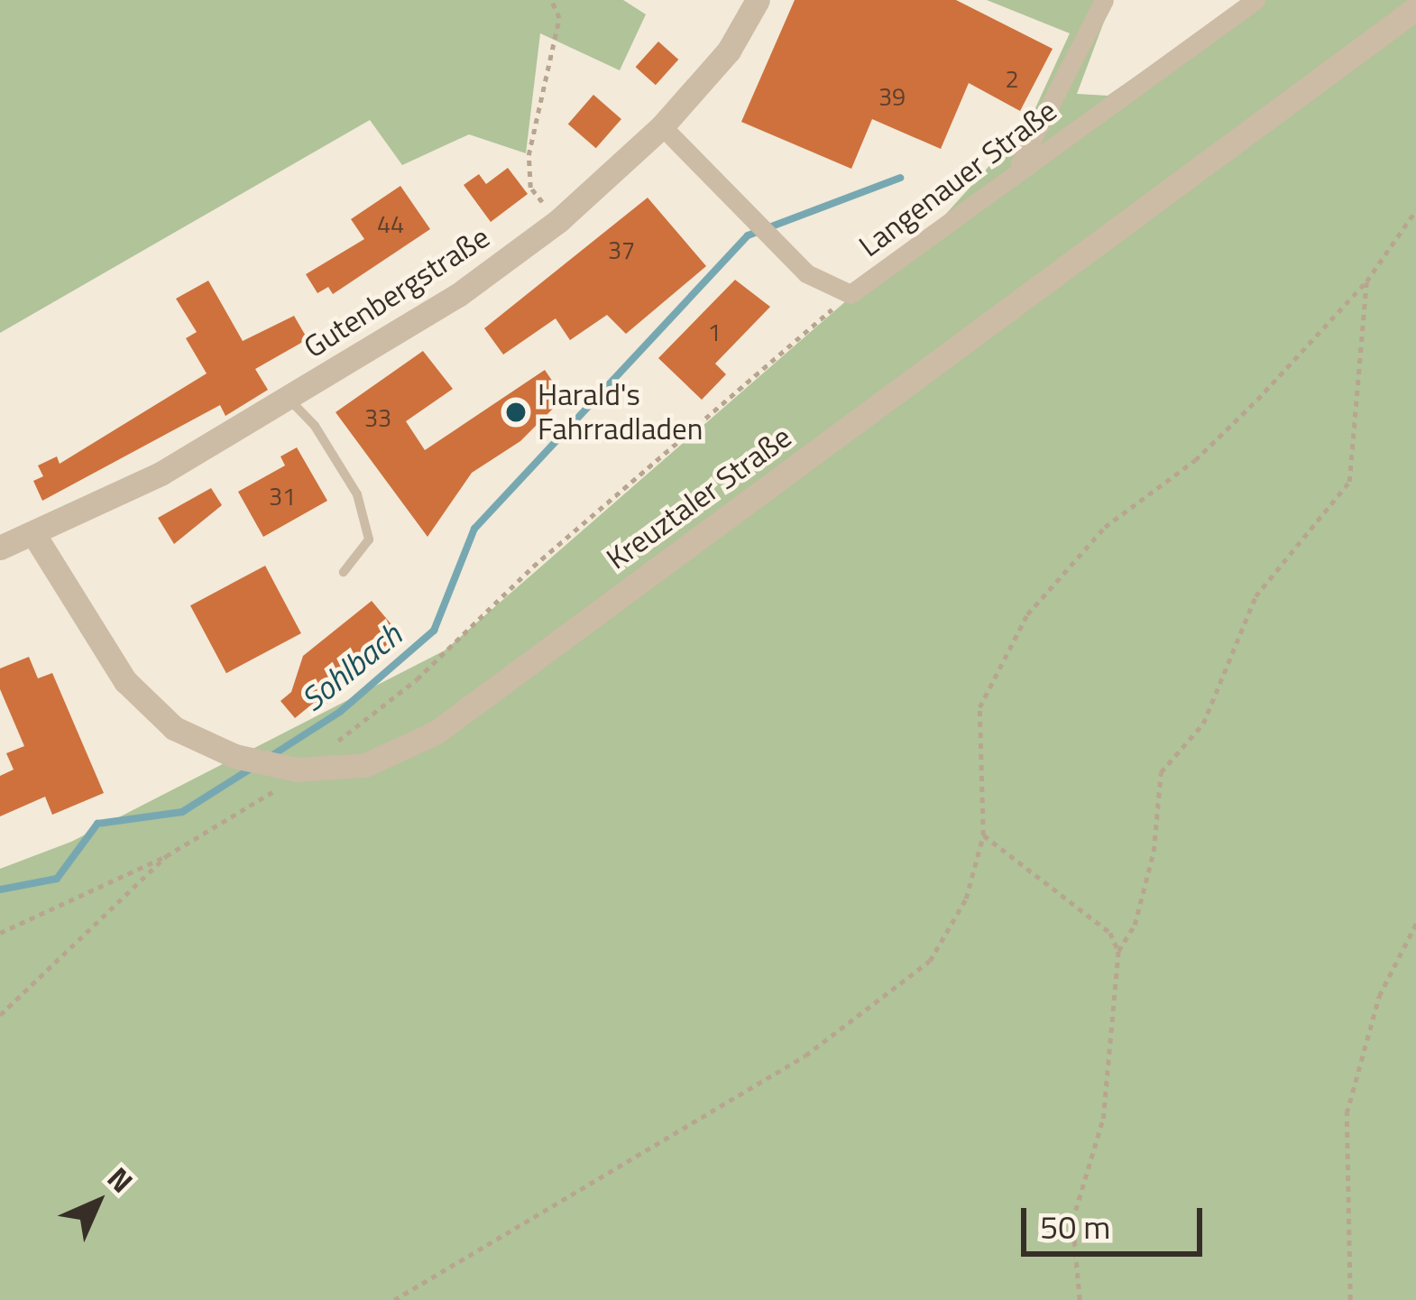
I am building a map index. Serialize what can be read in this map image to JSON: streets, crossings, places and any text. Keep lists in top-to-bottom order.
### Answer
{
  "streets": {
    "street": ["Langenauer Straße", "Gutenbergstraße", "Kreuztaler Straße"]
  },
  "crossings": [
    ["Langenauer Straße", "Gutenbergstraße"],
    ["Gutenbergstraße", "Kreuztaler Straße"]
  ],
  "water": ["Sohlbach"],
  "places": ["Harald's Fahrradladen"],
  "house_numbers": [
    "2",
    "39",
    "44",
    "37",
    "1",
    "33",
    "31"
  ],
  "scale_bar": "50 m",
  "north": "top right"
}
